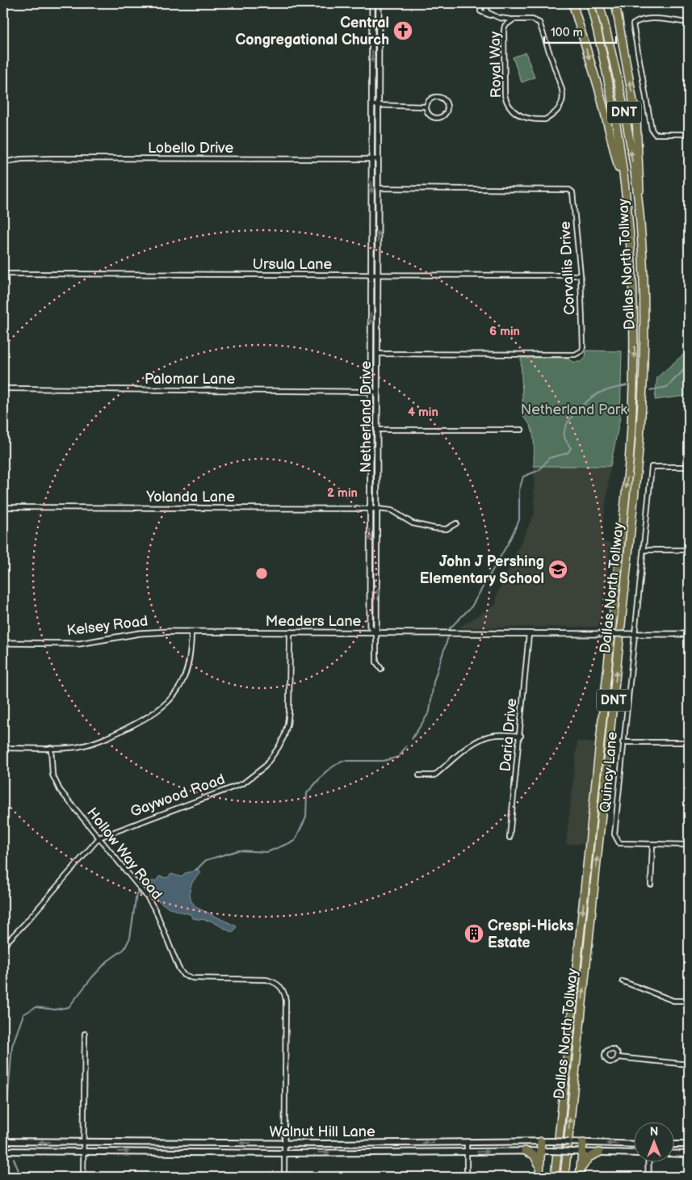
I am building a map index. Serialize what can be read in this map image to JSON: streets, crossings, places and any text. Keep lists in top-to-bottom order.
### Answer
{
  "streets": {
    "highway": ["DNT", "Dallas North Tollway"],
    "main road": ["Walnut Hill Lane"],
    "street": [
      "Royal Way",
      "Lobello Drive",
      "Ursula Lane",
      "Corvallis Drive",
      "Palomar Lane",
      "Netherland Drive",
      "Yolanda Lane",
      "Meaders Lane",
      "Kelsey Road",
      "Daria Drive",
      "Quincy Lane",
      "Gaywood Road",
      "Hollow Way Road"
    ]
  },
  "crossings": [
    ["Lobello Drive", "Netherland Drive"],
    ["Ursula Lane", "Corvallis Drive"],
    ["Ursula Lane", "Netherland Drive"],
    ["Corvallis Drive", "Netherland Drive"],
    ["Palomar Lane", "Netherland Drive"],
    ["Netherland Drive", "Yolanda Lane"],
    ["Netherland Drive", "Meaders Lane"],
    ["Meaders Lane", "Kelsey Road"],
    ["Meaders Lane", "Daria Drive"],
    ["Meaders Lane", "Quincy Lane"],
    ["Meaders Lane", "Gaywood Road"],
    ["Gaywood Road", "Hollow Way Road"],
    ["Hollow Way Road", "Walnut Hill Lane"]
  ],
  "parks": ["Netherland Park"],
  "places": {
    "church": ["Central Congregational Church"],
    "school or university": ["John J Pershing Elementary School"],
    "building": ["Crespi-Hicks Estate"]
  },
  "scale_bar": "100 m",
  "north": "top",
  "rings": ["6 min", "4 min", "2 min"]
}
